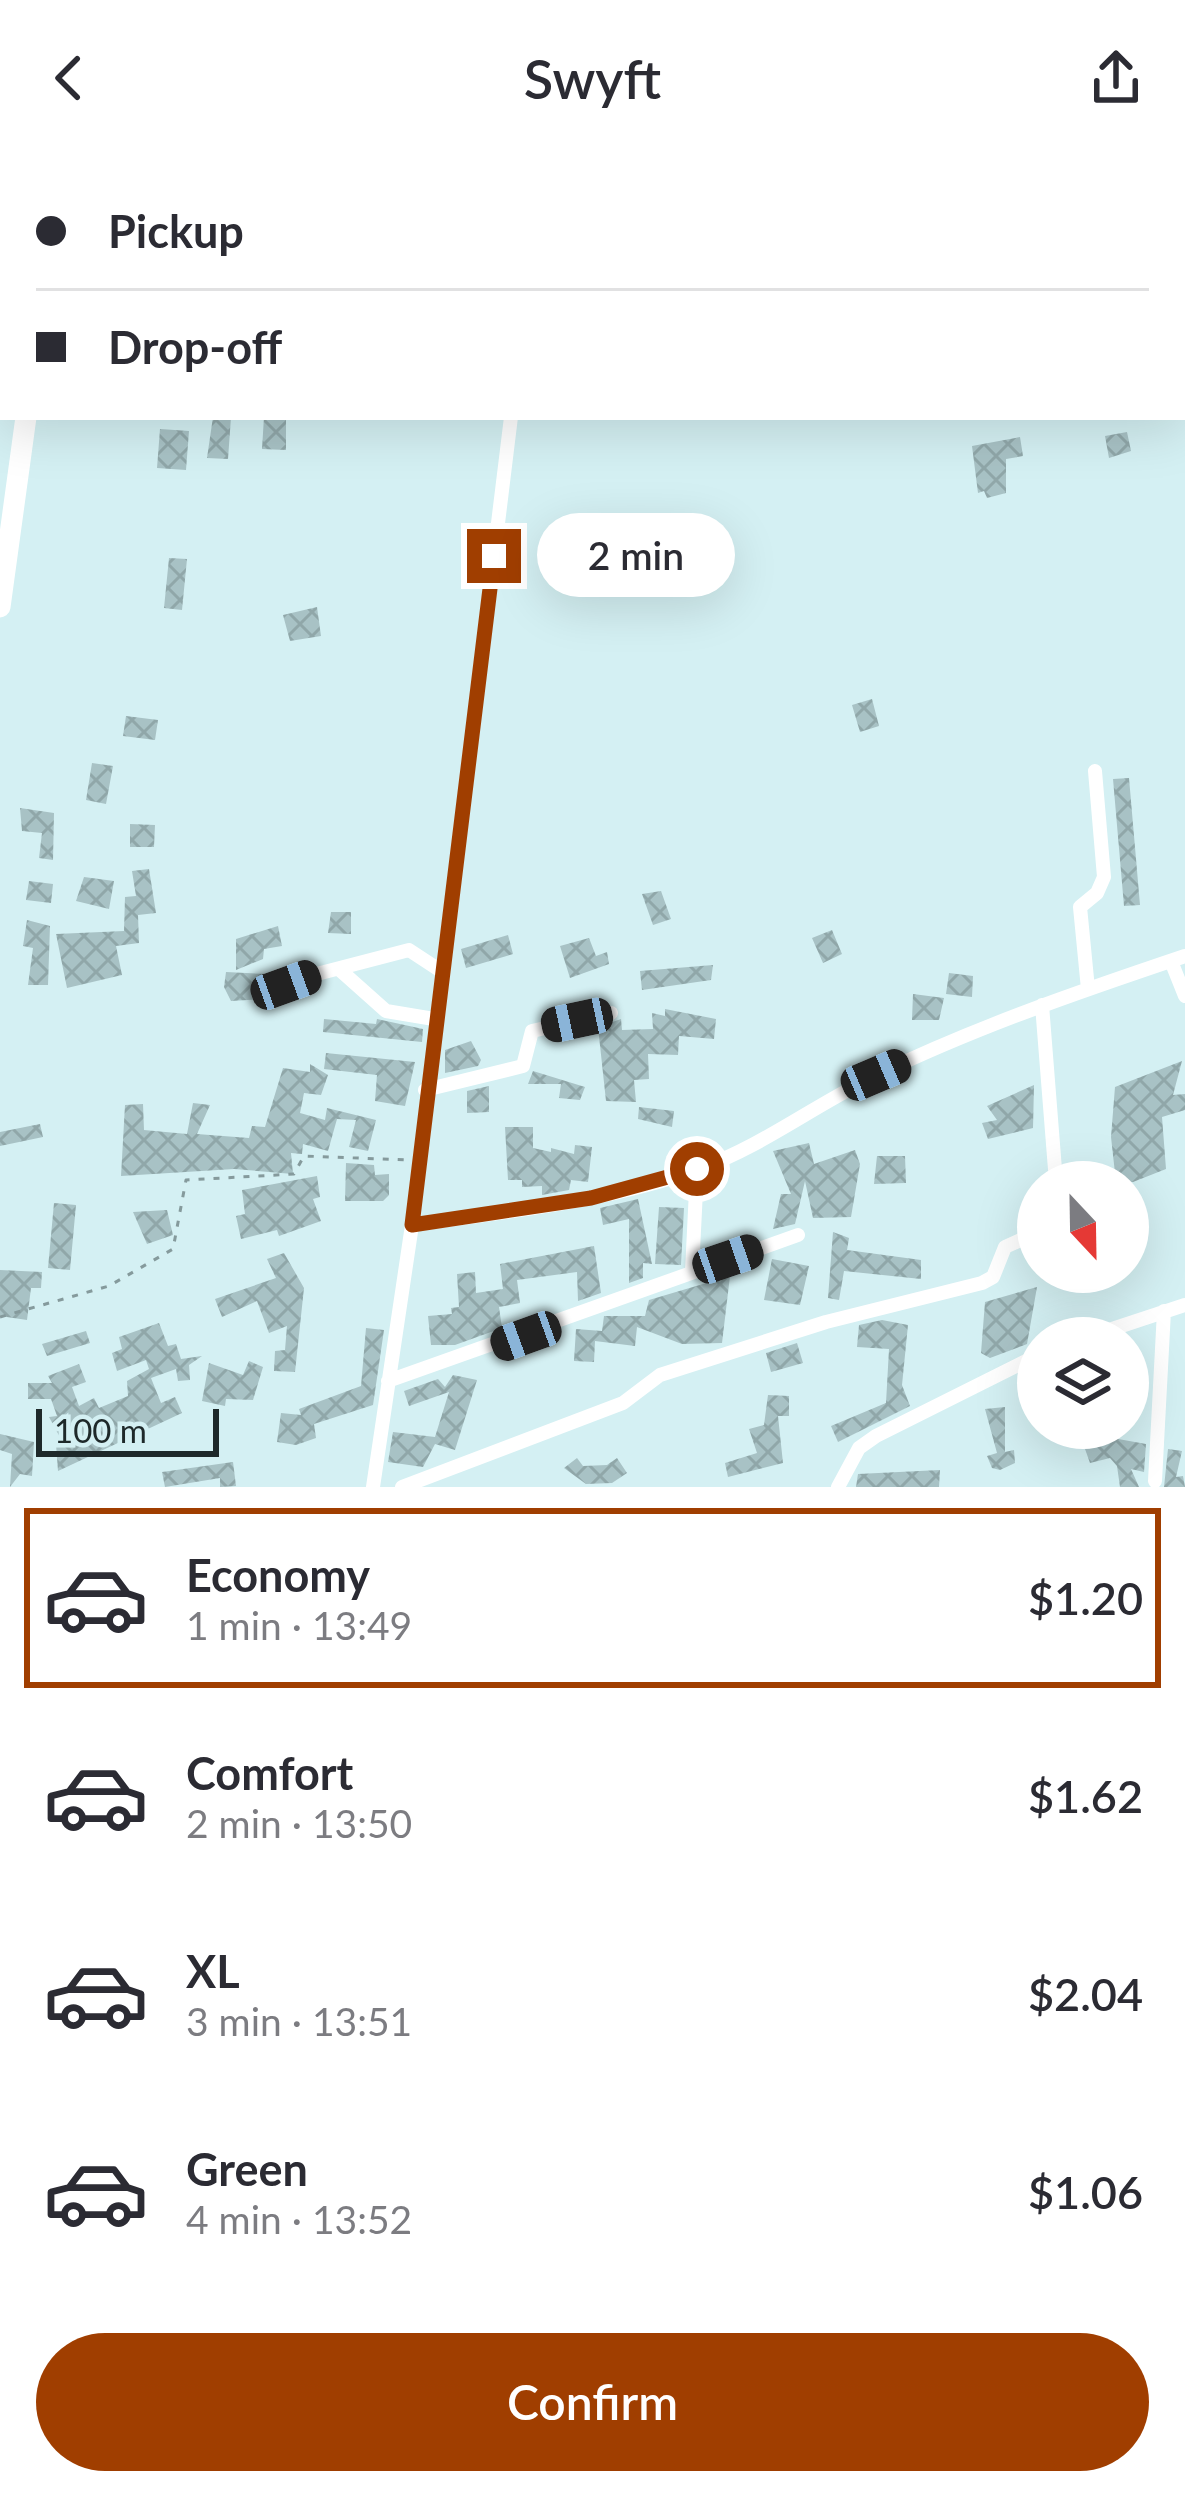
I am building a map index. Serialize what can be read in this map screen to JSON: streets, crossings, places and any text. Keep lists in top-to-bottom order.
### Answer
{
  "scale_bar": "100 m",
  "north": "bottom",
  "page": {
    "header": "Swyft",
    "banner": ["Pickup", "Drop-off"],
    "bubble": "2 min",
    "scale": "100 m",
    "list": [
      {
        "name": "Economy",
        "note": "1 min · 13:49",
        "value": "$1.20"
      },
      {
        "name": "Comfort",
        "note": "2 min · 13:50",
        "value": "$1.62"
      },
      {
        "name": "XL",
        "note": "3 min · 13:51",
        "value": "$2.04"
      },
      {
        "name": "Green",
        "note": "4 min · 13:52",
        "value": "$1.06"
      }
    ],
    "buttons": "Confirm"
  }
}
